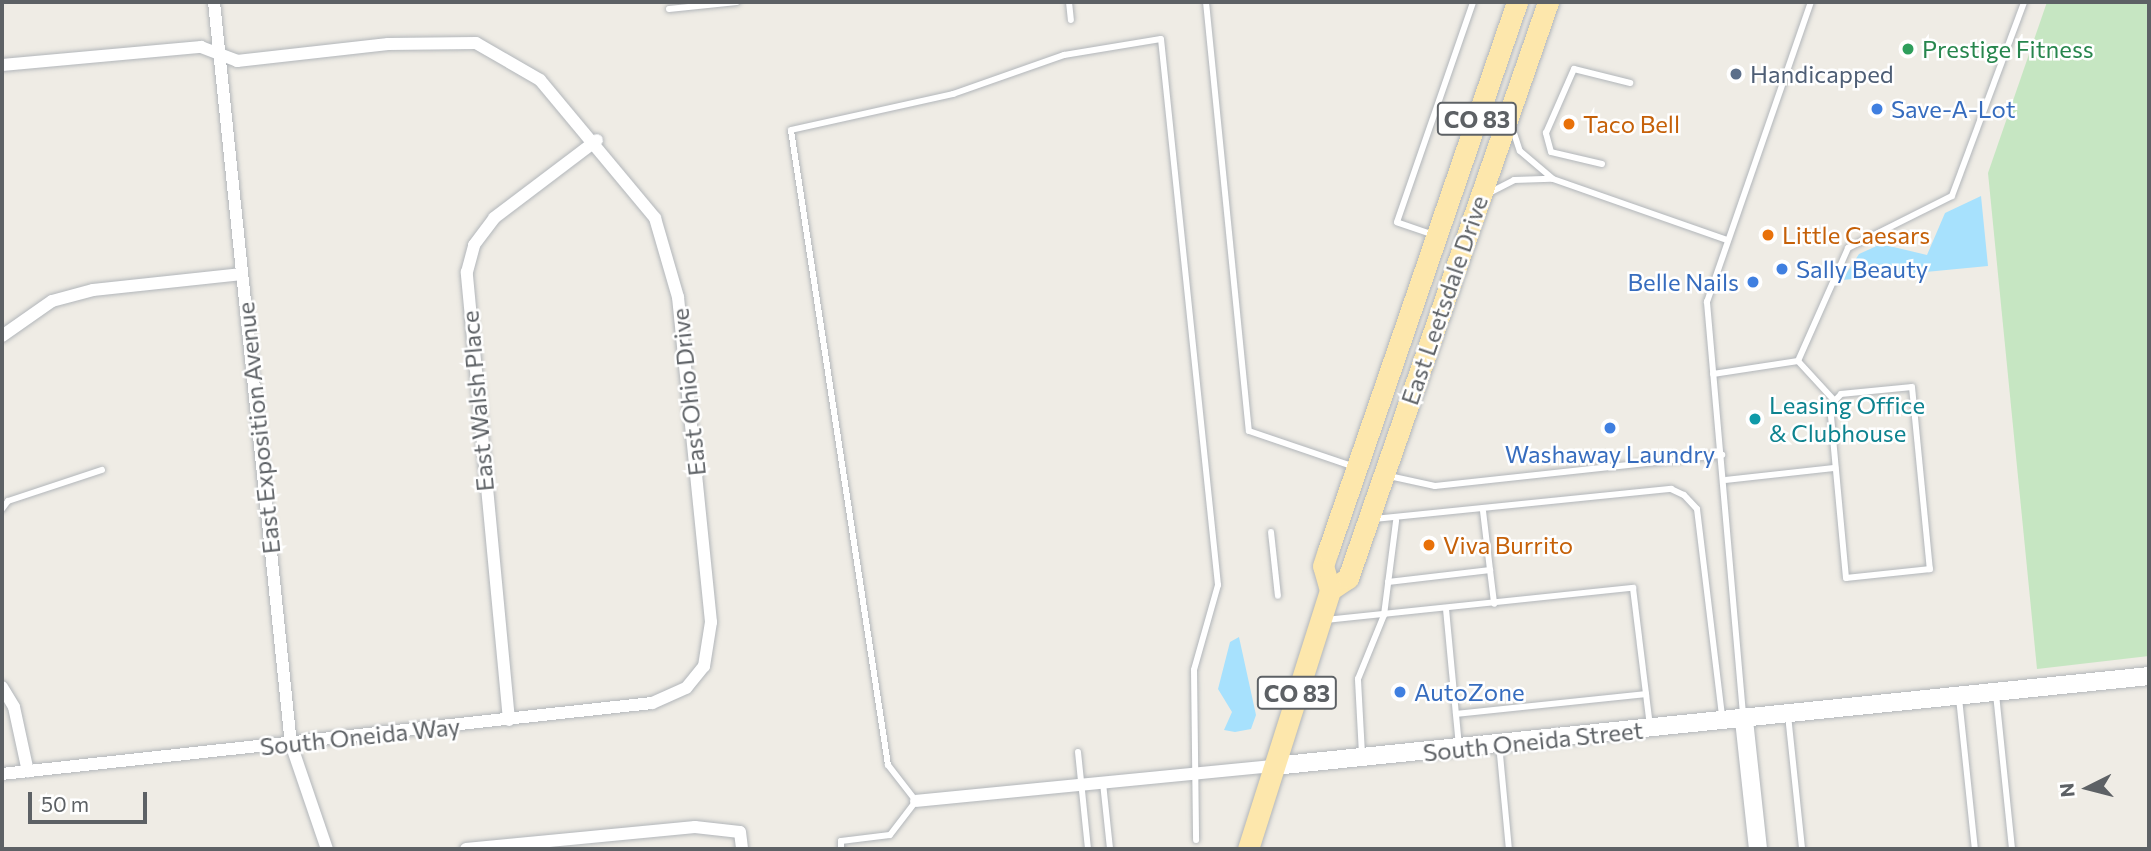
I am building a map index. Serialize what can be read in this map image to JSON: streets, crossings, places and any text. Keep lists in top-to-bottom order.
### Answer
{
  "streets": {
    "main road": ["CO 83", "East Leetsdale Drive"],
    "street": [
      "East Ohio Drive",
      "East Walsh Place",
      "East Exposition Avenue",
      "South Oneida Way",
      "South Oneida Street"
    ]
  },
  "crossings": [
    ["East Leetsdale Drive", "South Oneida Street"],
    ["East Ohio Drive", "East Walsh Place"],
    ["East Ohio Drive", "East Exposition Avenue"],
    ["East Ohio Drive", "South Oneida Way"],
    ["East Walsh Place", "South Oneida Way"],
    ["East Exposition Avenue", "South Oneida Way"]
  ],
  "places": [
    "Prestige Fitness",
    "Handicapped",
    "Save-A-Lot",
    "Taco Bell",
    "Little Caesars",
    "Sally Beauty",
    "Belle Nails",
    "Leasing Office & Clubhouse",
    "Washaway Laundry",
    "Viva Burrito",
    "AutoZone"
  ],
  "scale_bar": "50 m",
  "north": "left"
}
